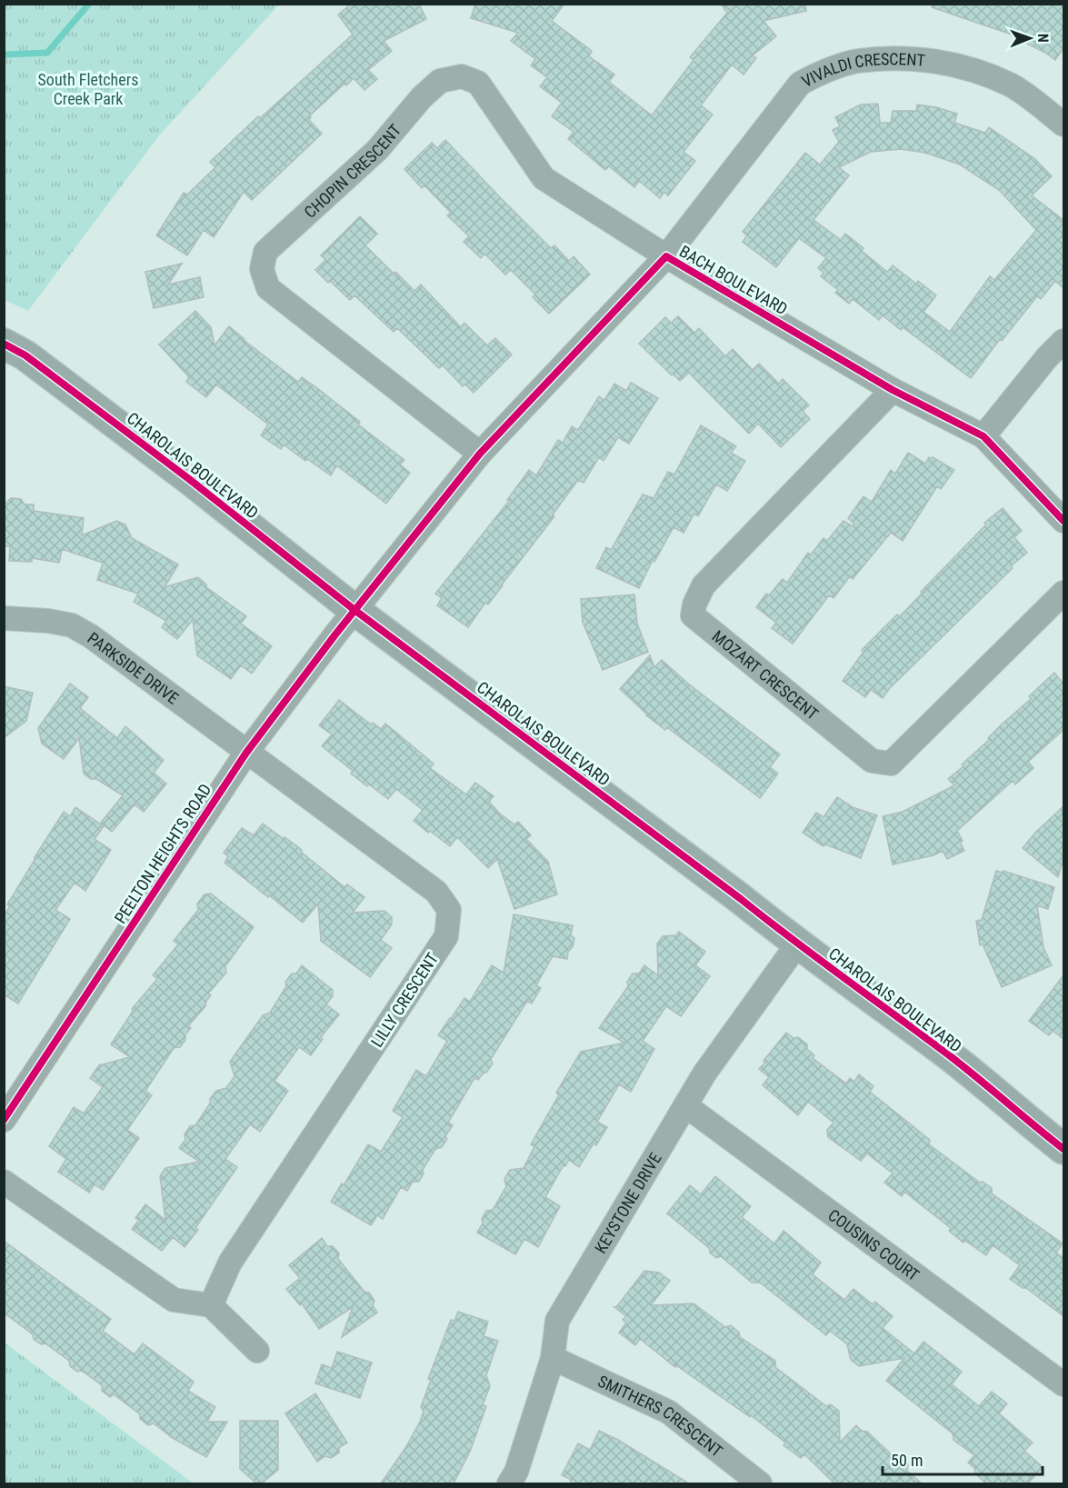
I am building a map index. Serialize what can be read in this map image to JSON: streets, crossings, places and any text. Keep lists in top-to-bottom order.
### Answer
{
  "streets": {
    "street": [
      "VIVALDI CRESCENT",
      "CHOPIN CRESCENT",
      "BACH BOULEVARD",
      "CHAROLAIS BOULEVARD",
      "PARKSIDE DRIVE",
      "MOZART CRESCENT",
      "PEELTON HEIGHTS ROAD",
      "LILLY CRESCENT",
      "KEYSTONE DRIVE",
      "COUSINS COURT",
      "SMITHERS CRESCENT"
    ]
  },
  "crossings": [
    ["VIVALDI CRESCENT", "CHOPIN CRESCENT"],
    ["VIVALDI CRESCENT", "BACH BOULEVARD"],
    ["CHOPIN CRESCENT", "BACH BOULEVARD"],
    ["BACH BOULEVARD", "CHAROLAIS BOULEVARD"],
    ["BACH BOULEVARD", "MOZART CRESCENT"],
    ["BACH BOULEVARD", "PEELTON HEIGHTS ROAD"],
    ["CHAROLAIS BOULEVARD", "PEELTON HEIGHTS ROAD"],
    ["CHAROLAIS BOULEVARD", "KEYSTONE DRIVE"],
    ["PARKSIDE DRIVE", "PEELTON HEIGHTS ROAD"],
    ["PARKSIDE DRIVE", "LILLY CRESCENT"],
    ["PEELTON HEIGHTS ROAD", "LILLY CRESCENT"],
    ["KEYSTONE DRIVE", "COUSINS COURT"],
    ["KEYSTONE DRIVE", "SMITHERS CRESCENT"]
  ],
  "parks": ["South Fletchers Creek Park"],
  "scale_bar": "50 m",
  "north": "right"
}
